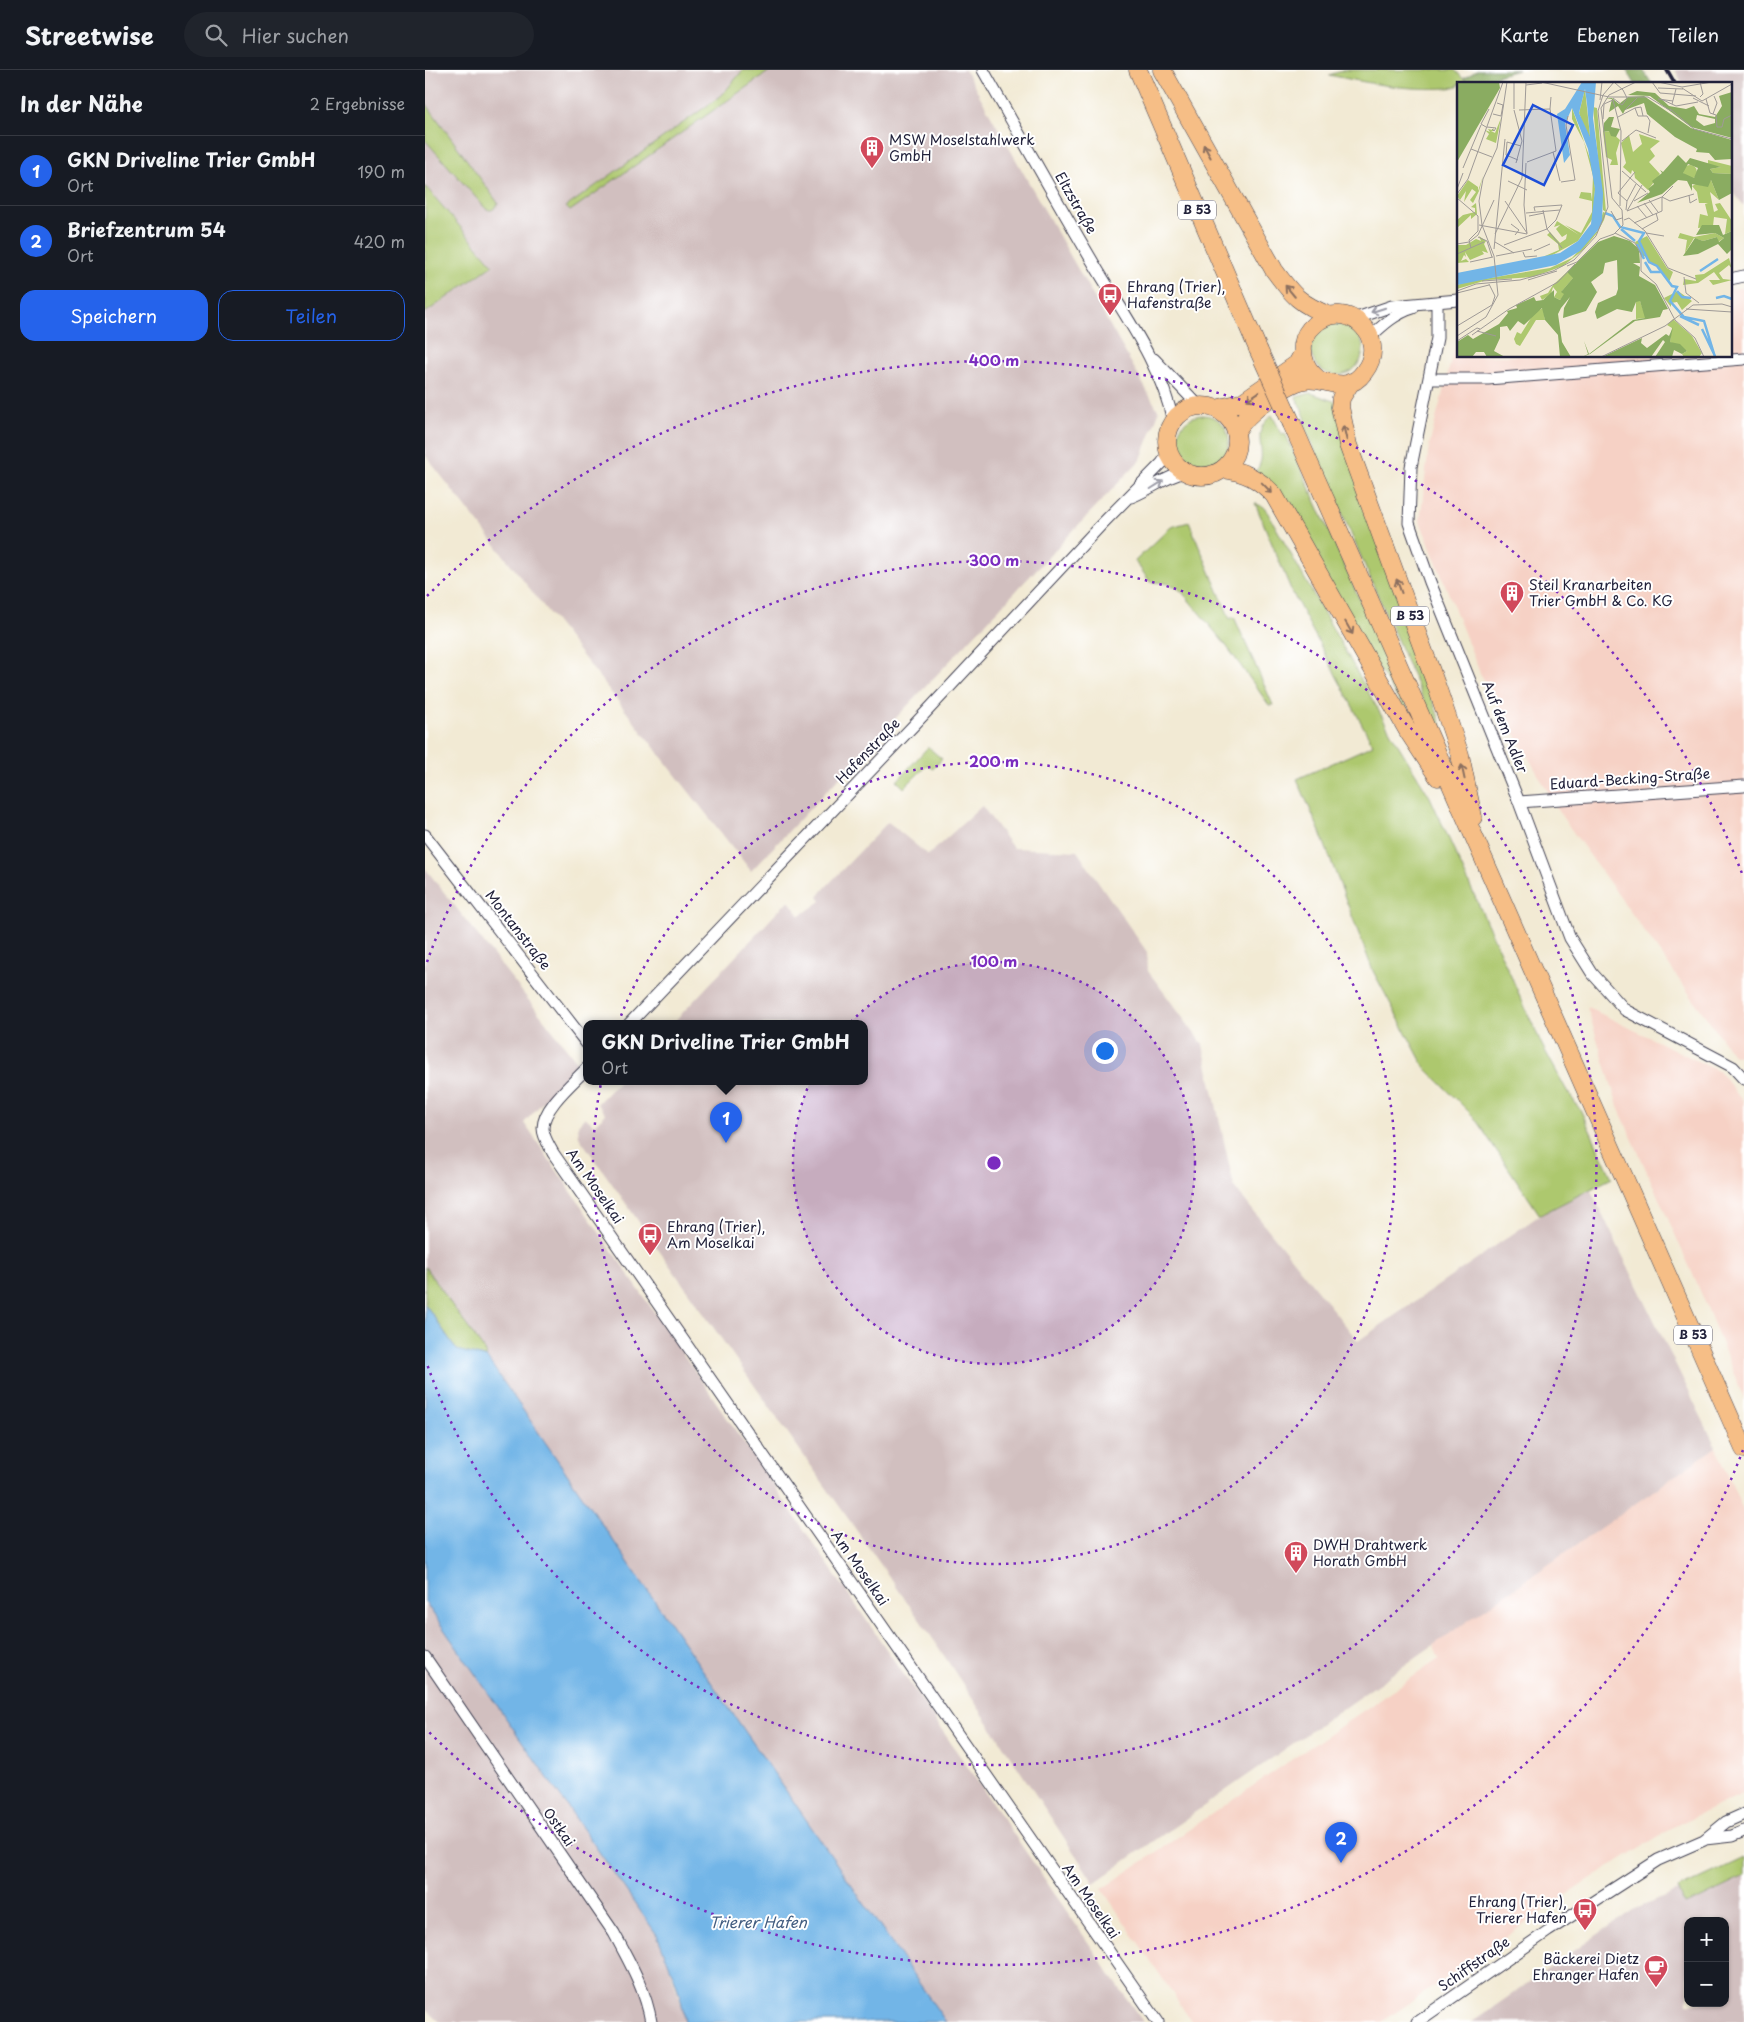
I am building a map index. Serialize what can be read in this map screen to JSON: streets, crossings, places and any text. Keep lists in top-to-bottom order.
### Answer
{
  "streets": {
    "main road": ["B 53"],
    "street": [
      "Eltzstraße",
      "Auf dem Adler",
      "Hafenstraße",
      "Eduard-Becking-Straße",
      "Montanstraße",
      "Am Moselkai",
      "Ostkai",
      "Schiffstraße"
    ]
  },
  "crossings": [
    ["Eltzstraße", "B 53"],
    ["Eltzstraße", "Hafenstraße"],
    ["B 53", "Hafenstraße"],
    ["Auf dem Adler", "Eduard-Becking-Straße"]
  ],
  "water": ["Trierer Hafen"],
  "places": {
    "building": ["MSW Moselstahlwerk GmbH", "Steil Kranarbeiten Trier GmbH & Co. KG", "DWH Drahtwerk Horath GmbH"],
    "bus stop": ["Ehrang (Trier), Hafenstraße", "Ehrang (Trier), Am Moselkai", "Ehrang (Trier), Trierer Hafen"],
    "cafe": ["Bäckerei Dietz Ehranger Hafen"]
  },
  "page": {
    "header": "Streetwise",
    "search": "Hier suchen",
    "nav": ["Karte", "Ebenen", "Teilen"],
    "heading": ["In der Nähe", "2 Ergebnisse"],
    "list": [
      {
        "mark": "1",
        "name": "GKN Driveline Trier GmbH",
        "note": "Ort",
        "value": "190 m"
      },
      {
        "mark": "2",
        "name": "Briefzentrum 54",
        "note": "Ort",
        "value": "420 m"
      }
    ],
    "buttons": ["Speichern", "Teilen"],
    "popup": ["GKN Driveline Trier GmbH", "Ort"],
    "pins": ["1", "2"],
    "map_buttons": ["+", "−"]
  },
  "rings": [
    "400 m",
    "300 m",
    "200 m",
    "100 m"
  ]
}
